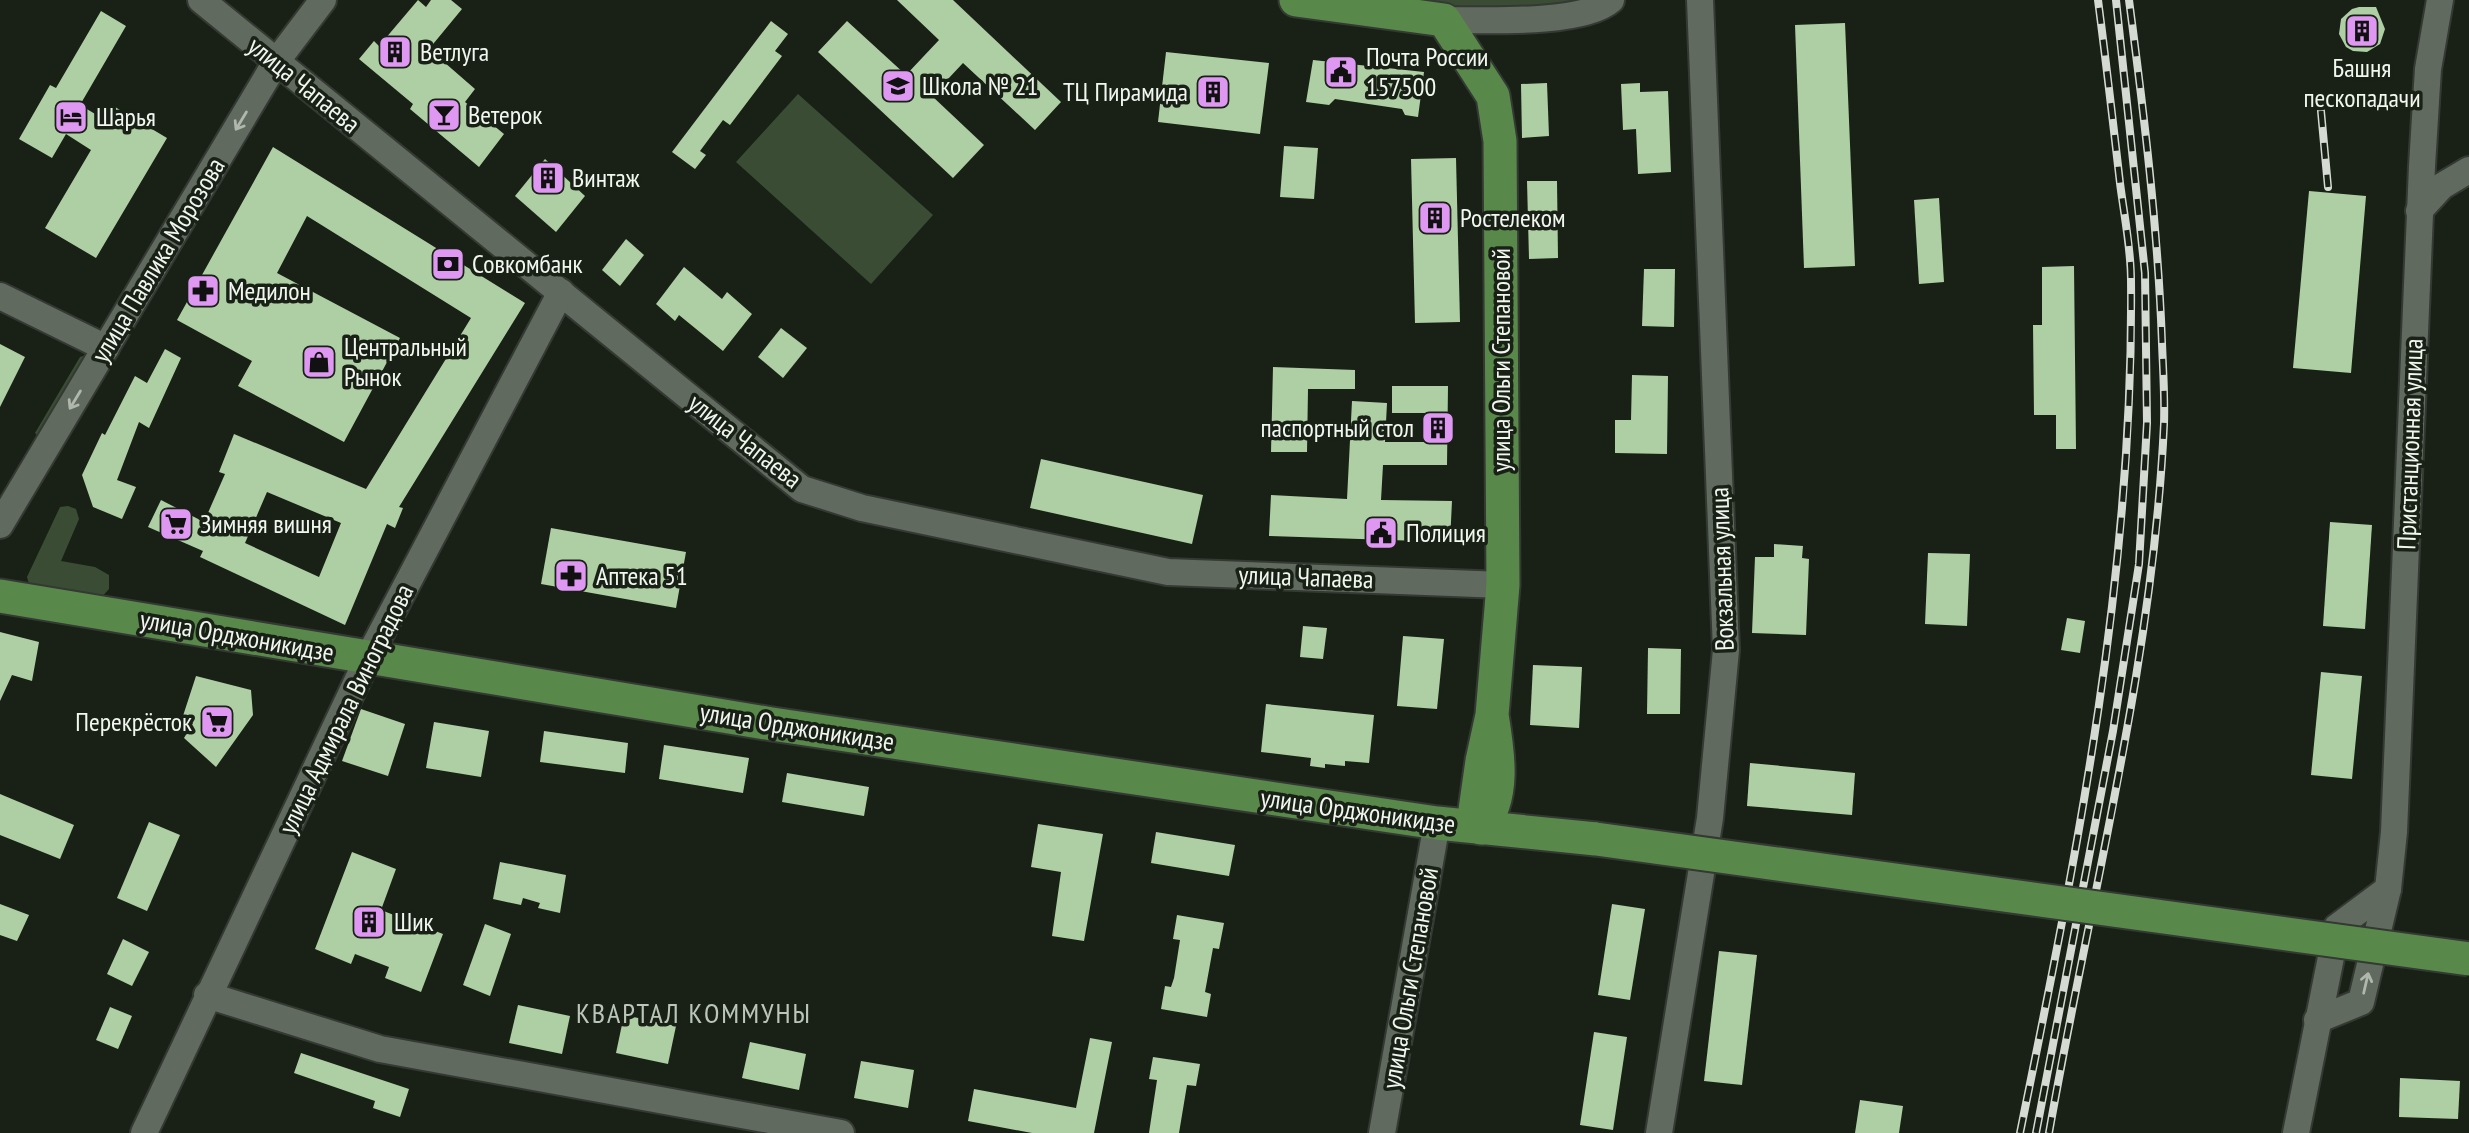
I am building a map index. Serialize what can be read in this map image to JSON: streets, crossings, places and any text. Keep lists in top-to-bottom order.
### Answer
{
  "streets": {
    "main road": ["улица Ольги Степановой", "улица Орджоникидзе"],
    "street": [
      "улица Чапаева",
      "улица Павлика Морозова",
      "Пристанционная улица",
      "Вокзальная улица",
      "улица Адмирала Виноградова"
    ]
  },
  "crossings": [
    ["улица Чапаева", "улица Павлика Морозова"],
    ["улица Чапаева", "улица Ольги Степановой"],
    ["улица Чапаева", "улица Адмирала Виноградова"],
    ["улица Ольги Степановой", "улица Орджоникидзе"],
    ["улица Орджоникидзе", "улица Адмирала Виноградова"]
  ],
  "one_way": ["улица Павлика Морозова"],
  "districts": ["КВАРТАЛ КОММУНЫ"],
  "places": {
    "building": [
      "Башня пескопадачи",
      "Ветлуга",
      "ТЦ Пирамида",
      "Винтаж",
      "Ростелеком",
      "паспортный стол",
      "Шик"
    ],
    "public building": ["Почта России 157500", "Полиция"],
    "school or university": ["Школа № 21"],
    "bar": ["Ветерок"],
    "hotel": ["Шарья"],
    "bank": ["Совкомбанк"],
    "pharmacy": ["Медилон", "Аптека 51"],
    "shop": ["Центральный Рынок"],
    "supermarket": ["Зимняя вишня", "Перекрёсток"]
  }
}
